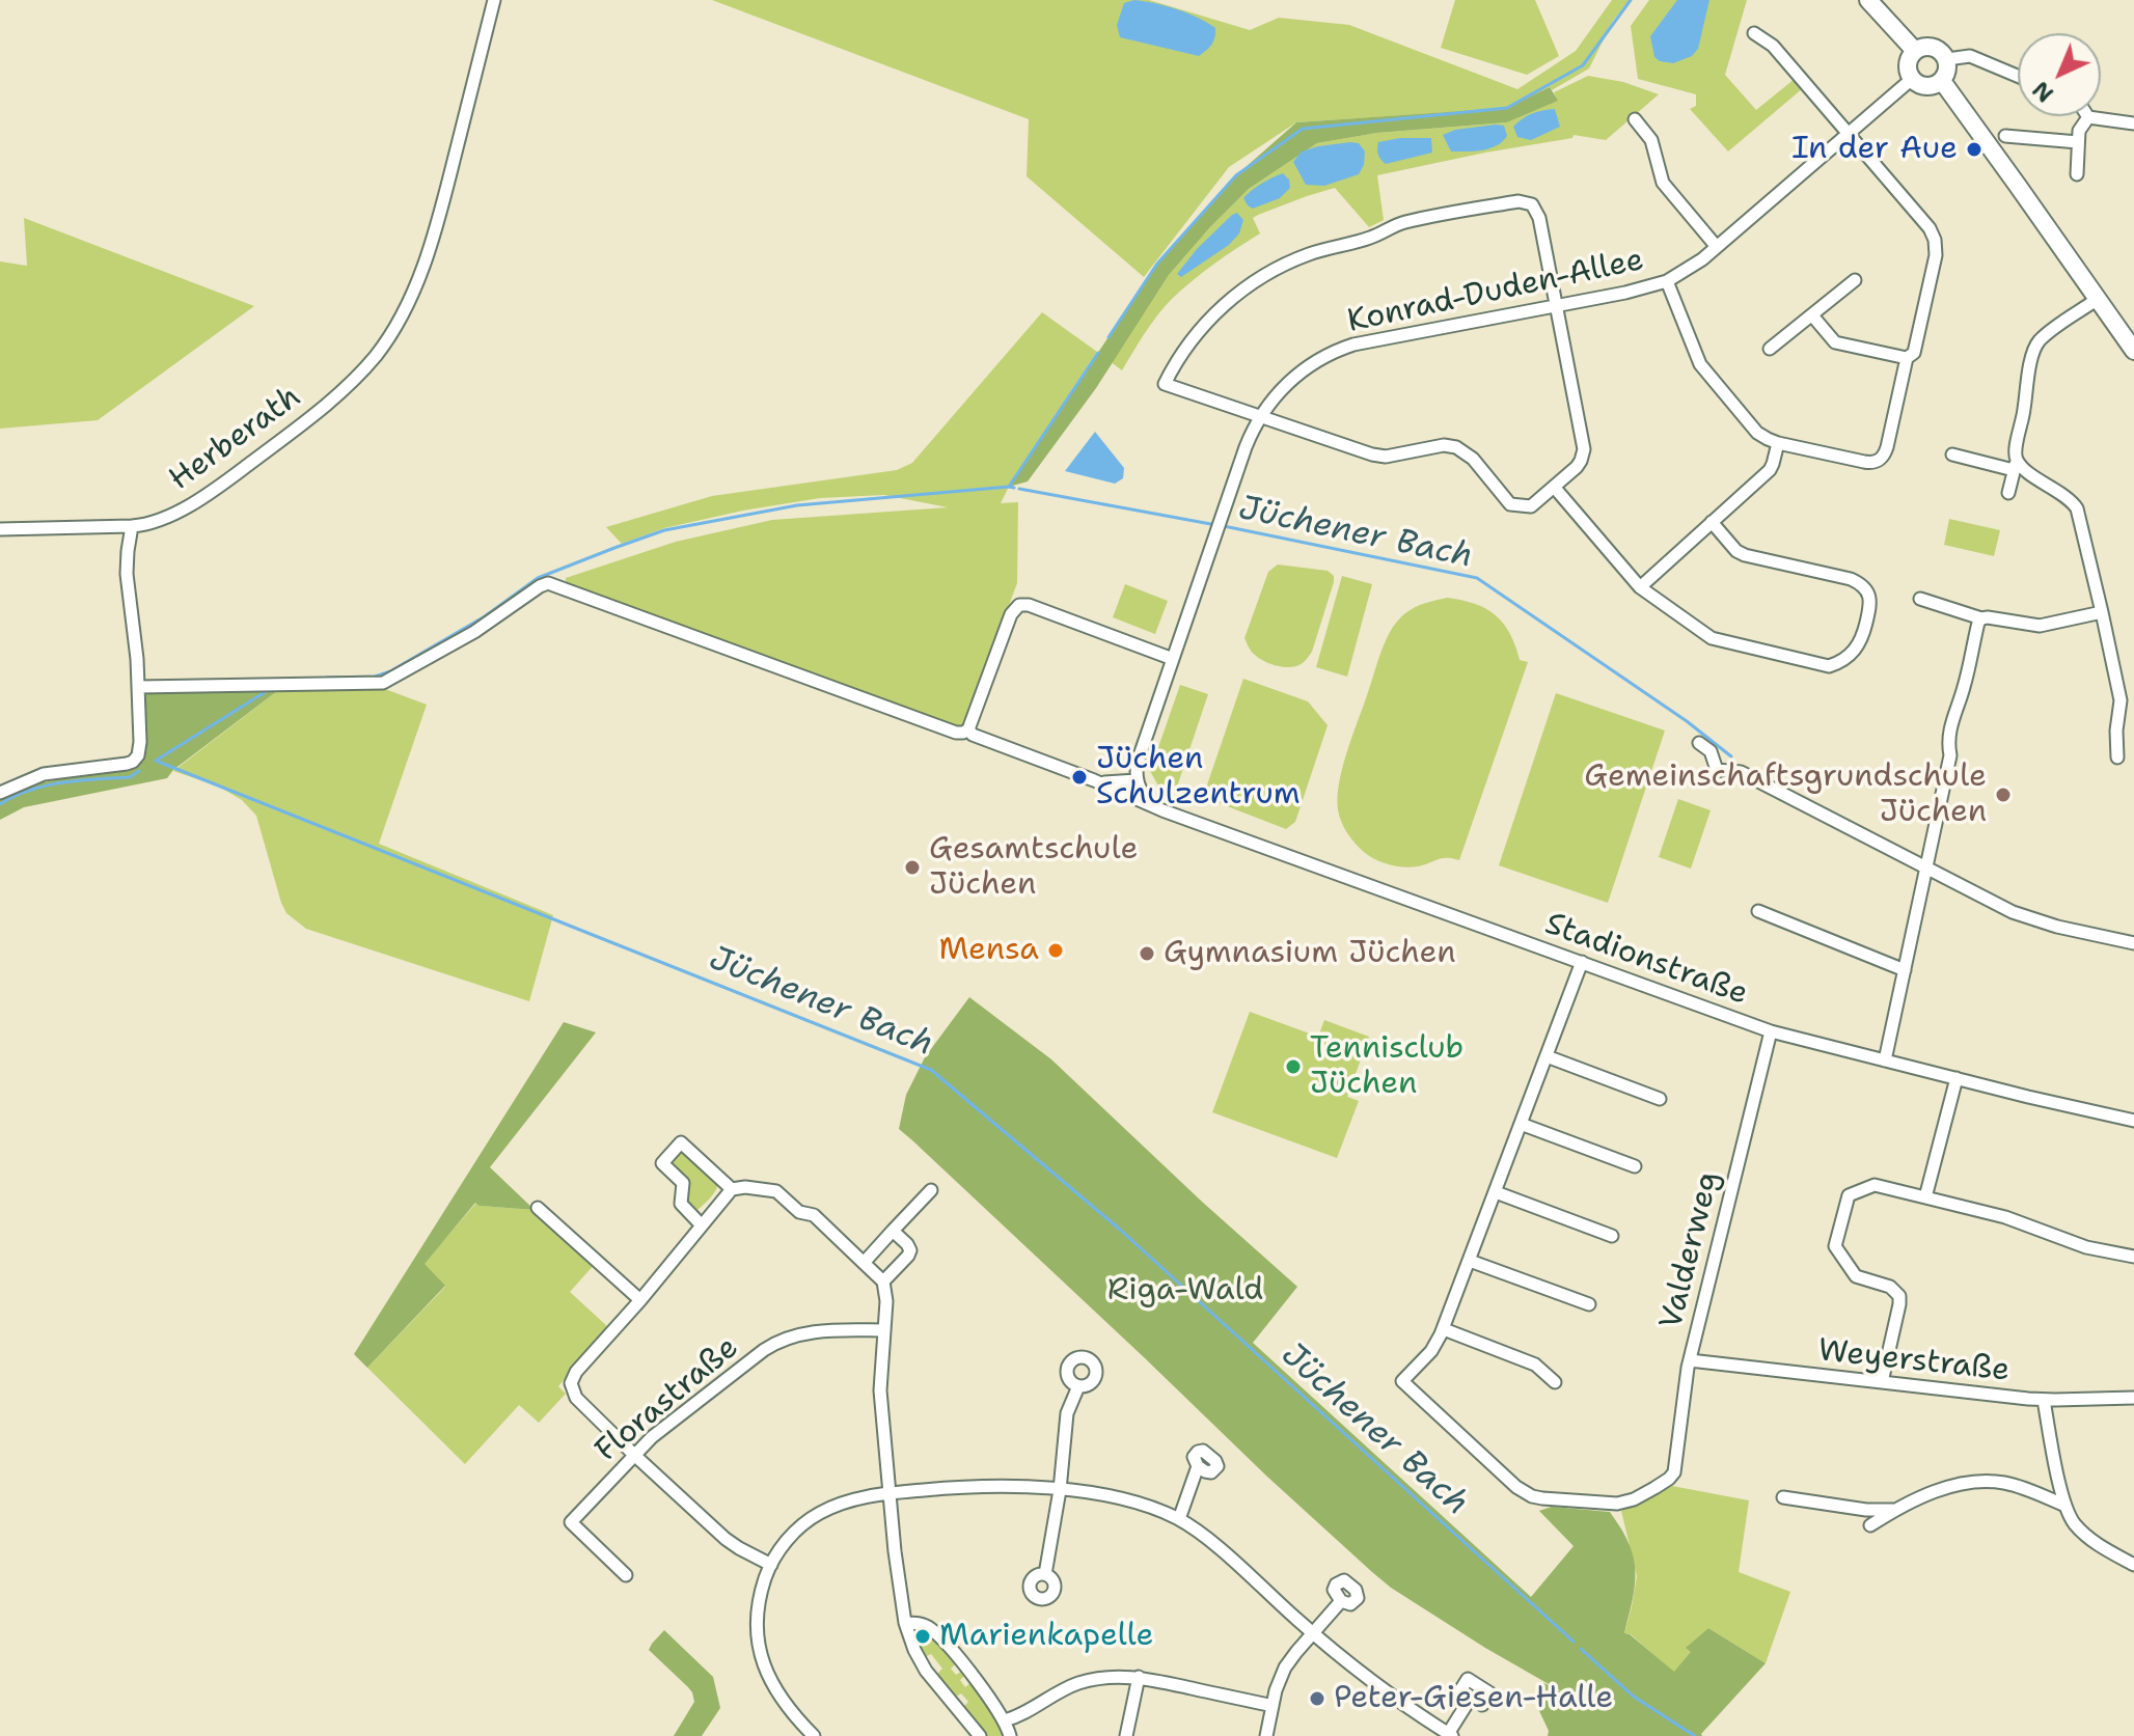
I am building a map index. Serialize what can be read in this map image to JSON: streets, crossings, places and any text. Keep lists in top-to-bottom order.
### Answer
{
  "streets": {
    "street": [
      "Konrad-Duden-Allee",
      "Herberath",
      "Stadionstraße",
      "Valderweg",
      "Weyerstraße",
      "Florastraße"
    ]
  },
  "crossings": [
    ["Stadionstraße", "Valderweg"],
    ["Valderweg", "Weyerstraße"]
  ],
  "water": ["Jüchener Bach"],
  "parks": ["Riga-Wald"],
  "places": [
    "In der Aue",
    "Jüchen Schulzentrum",
    "Gemeinschaftsgrundschule Jüchen",
    "Gesamtschule Jüchen",
    "Mensa",
    "Gymnasium Jüchen",
    "Tennisclub Jüchen",
    "Marienkapelle",
    "Peter-Giesen-Halle"
  ],
  "north": "bottom left"
}
